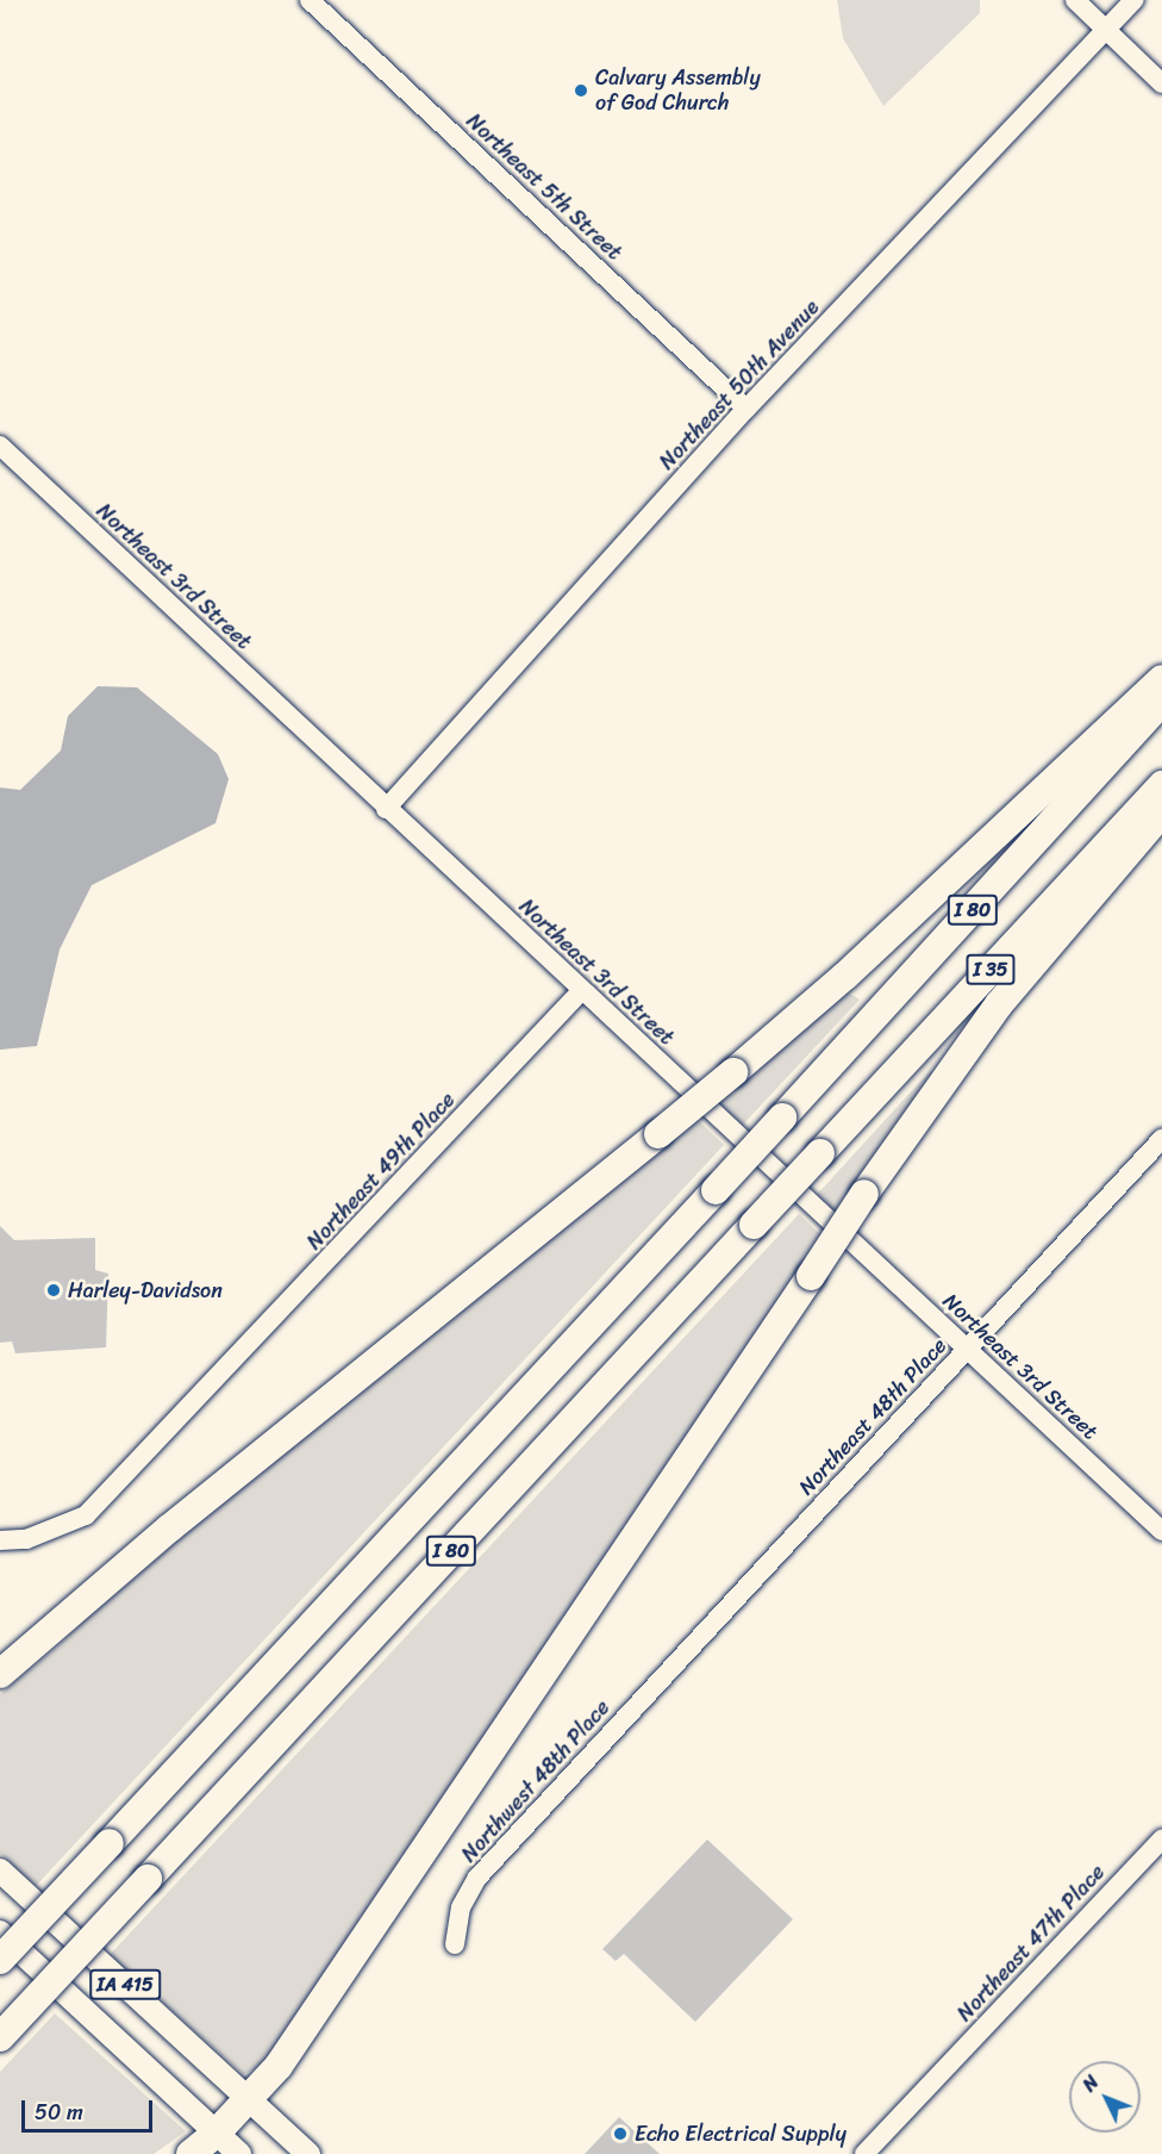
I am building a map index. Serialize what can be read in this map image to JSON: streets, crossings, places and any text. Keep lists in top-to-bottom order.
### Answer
{
  "streets": {
    "highway": ["I 80", "I 35"],
    "main road": ["IA 415"],
    "street": [
      "Northeast 5th Street",
      "Northeast 50th Avenue",
      "Northeast 3rd Street",
      "Northeast 49th Place",
      "Northeast 48th Place",
      "Northwest 48th Place",
      "Northeast 47th Place"
    ]
  },
  "crossings": [
    ["Northeast 5th Street", "Northeast 50th Avenue"],
    ["Northeast 50th Avenue", "Northeast 3rd Street"],
    ["Northeast 3rd Street", "Northeast 49th Place"],
    ["Northeast 3rd Street", "Northeast 48th Place"],
    ["I 80", "I 35"],
    ["Northeast 48th Place", "Northwest 48th Place"]
  ],
  "places": ["Calvary Assembly of God Church", "Harley-Davidson", "Echo Electrical Supply"],
  "scale_bar": "50 m",
  "north": "top left"
}
